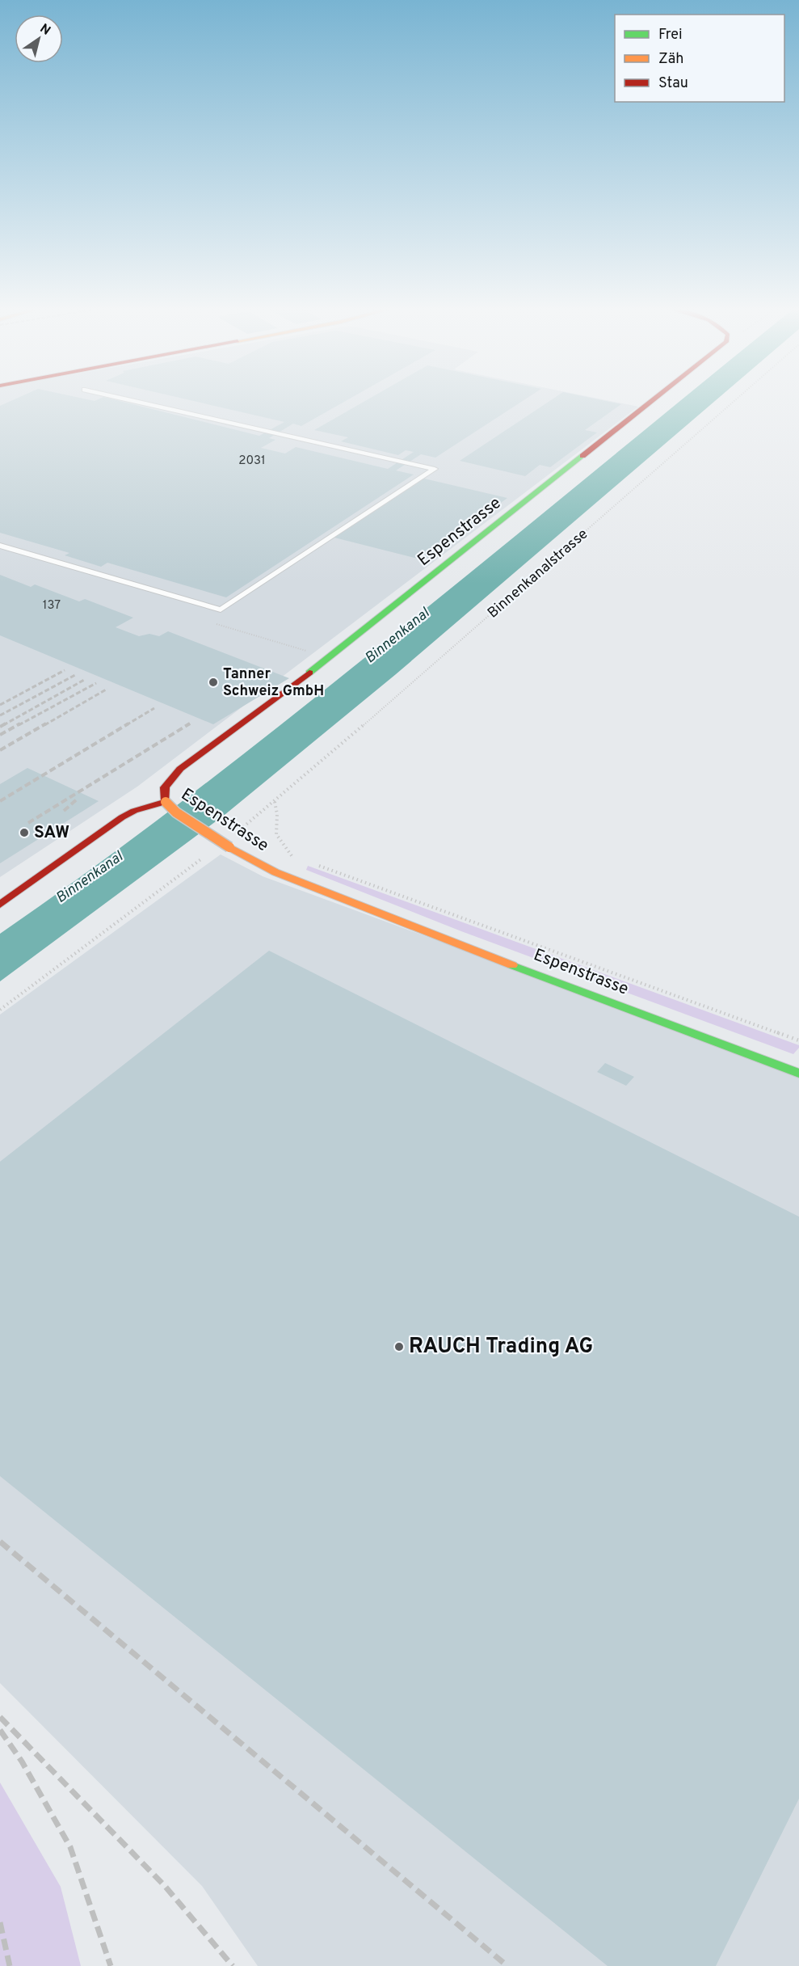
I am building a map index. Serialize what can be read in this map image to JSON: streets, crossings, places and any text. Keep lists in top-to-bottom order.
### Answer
{
  "streets": {
    "street": ["Espenstrasse"],
    "path": ["Binnenkanalstrasse"]
  },
  "water": ["Binnenkanal"],
  "places": ["Tanner Schweiz GmbH", "SAW", "RAUCH Trading AG"],
  "house_numbers": ["2031", "137"],
  "legend": ["Frei", "Zäh", "Stau"],
  "north": "top right"
}
